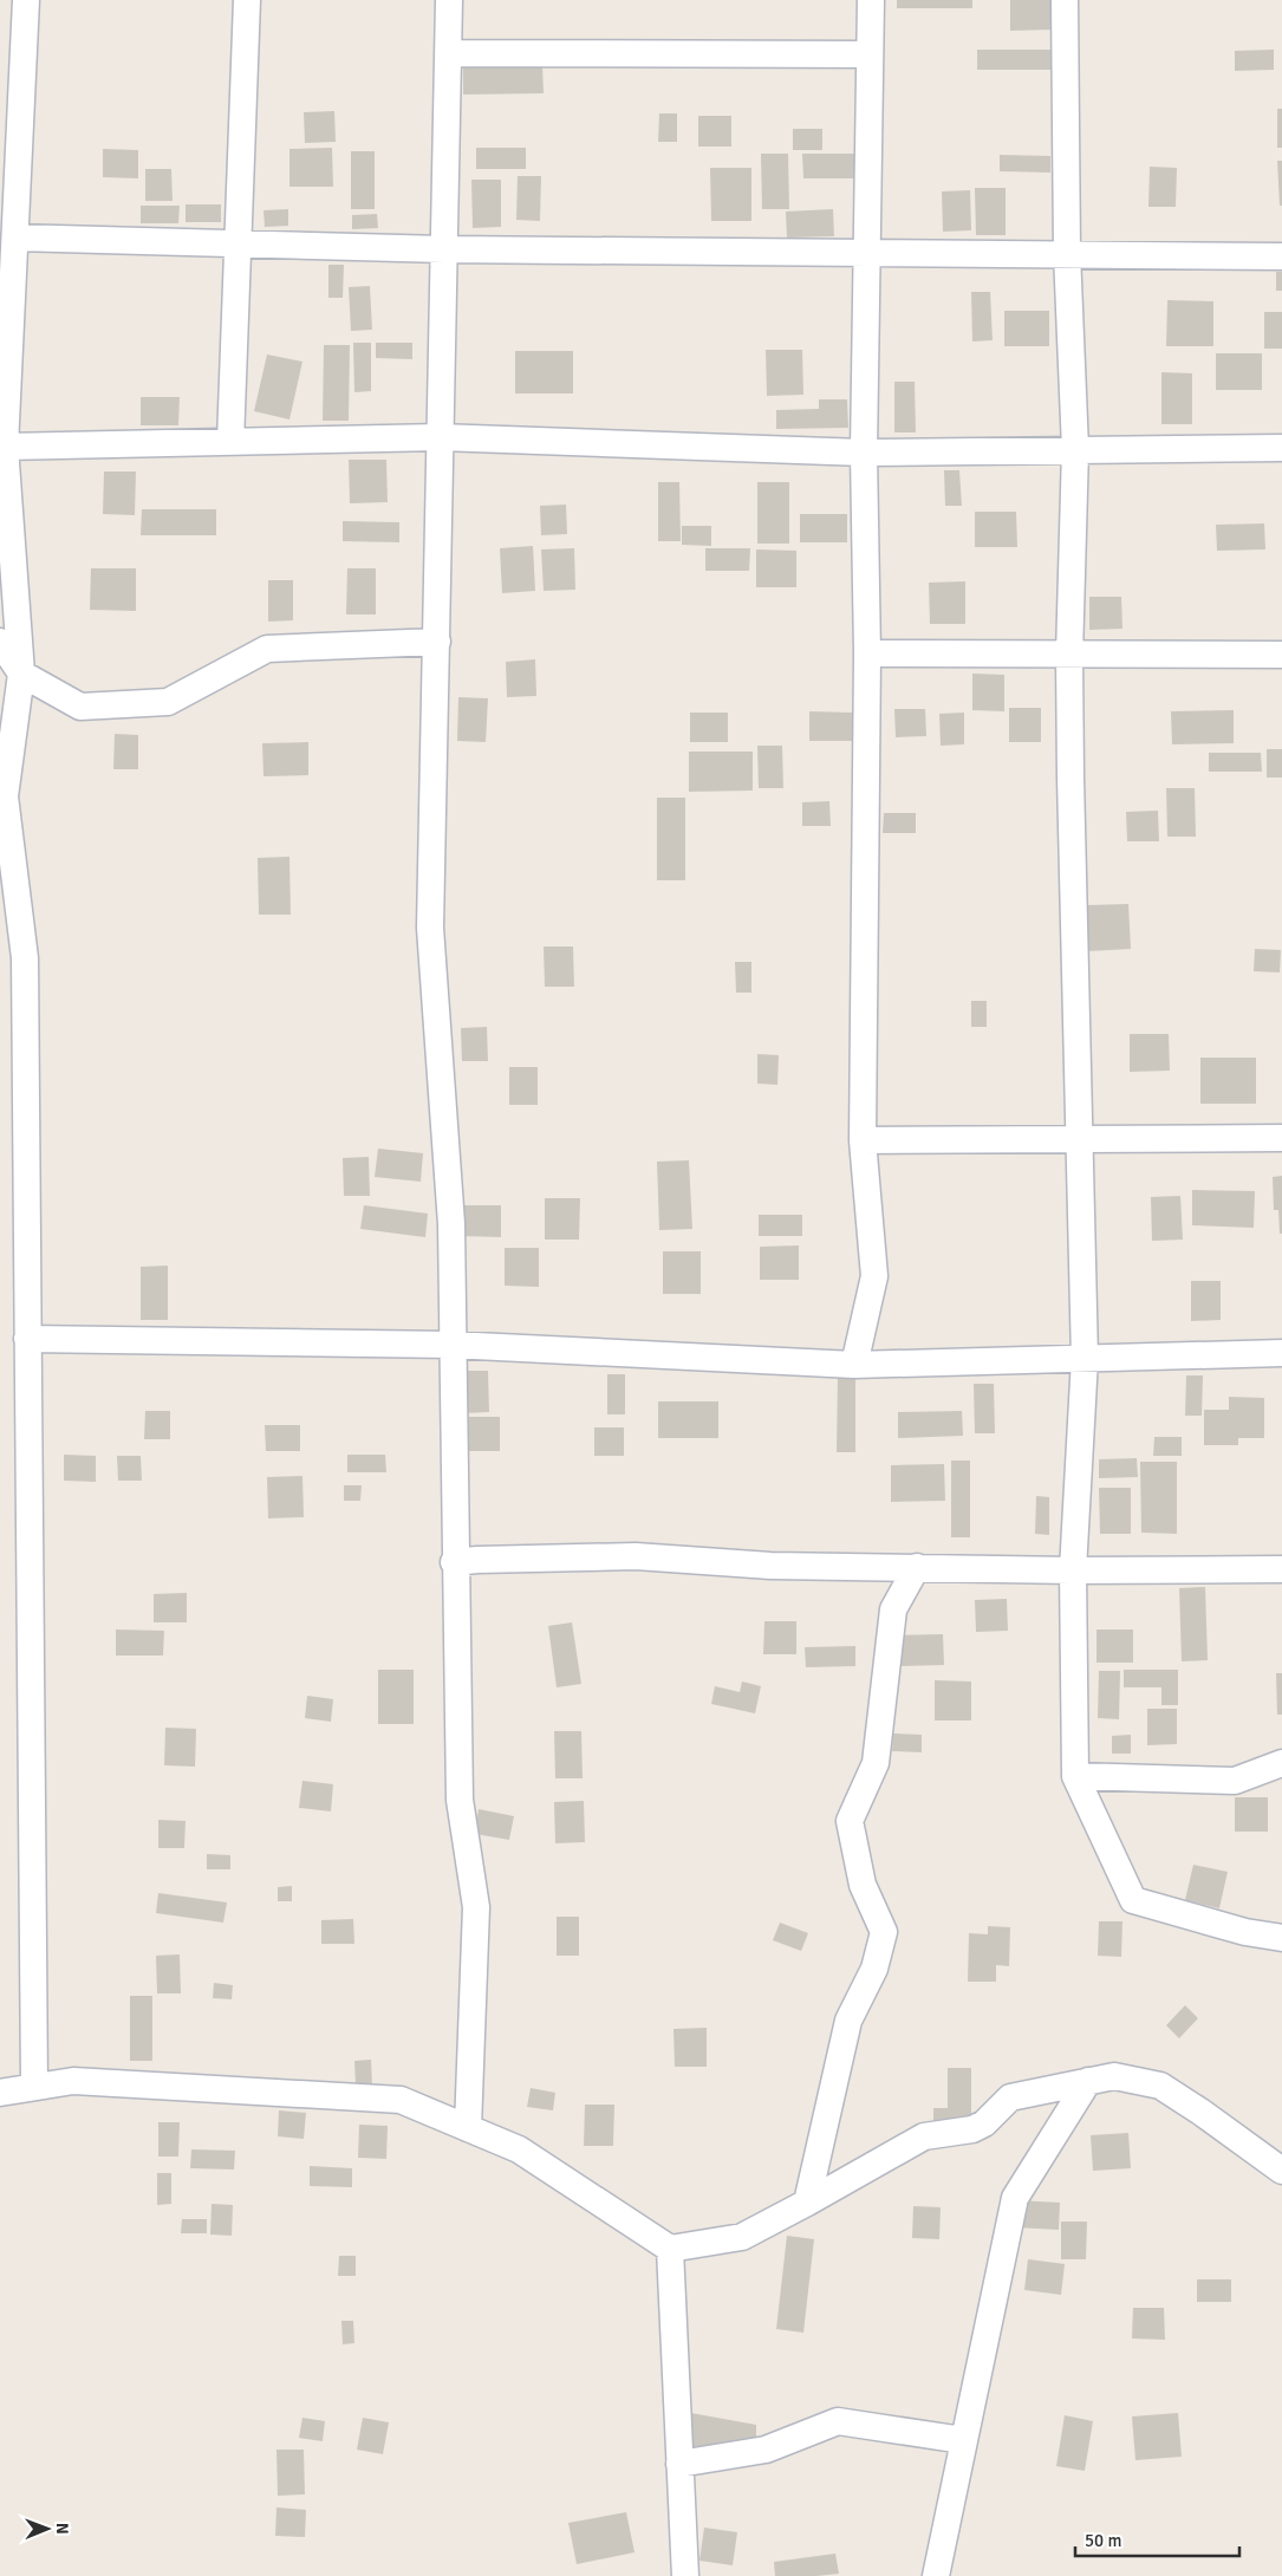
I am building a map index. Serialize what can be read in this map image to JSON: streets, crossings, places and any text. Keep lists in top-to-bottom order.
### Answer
{
  "scale_bar": "50 m",
  "north": "right"
}
